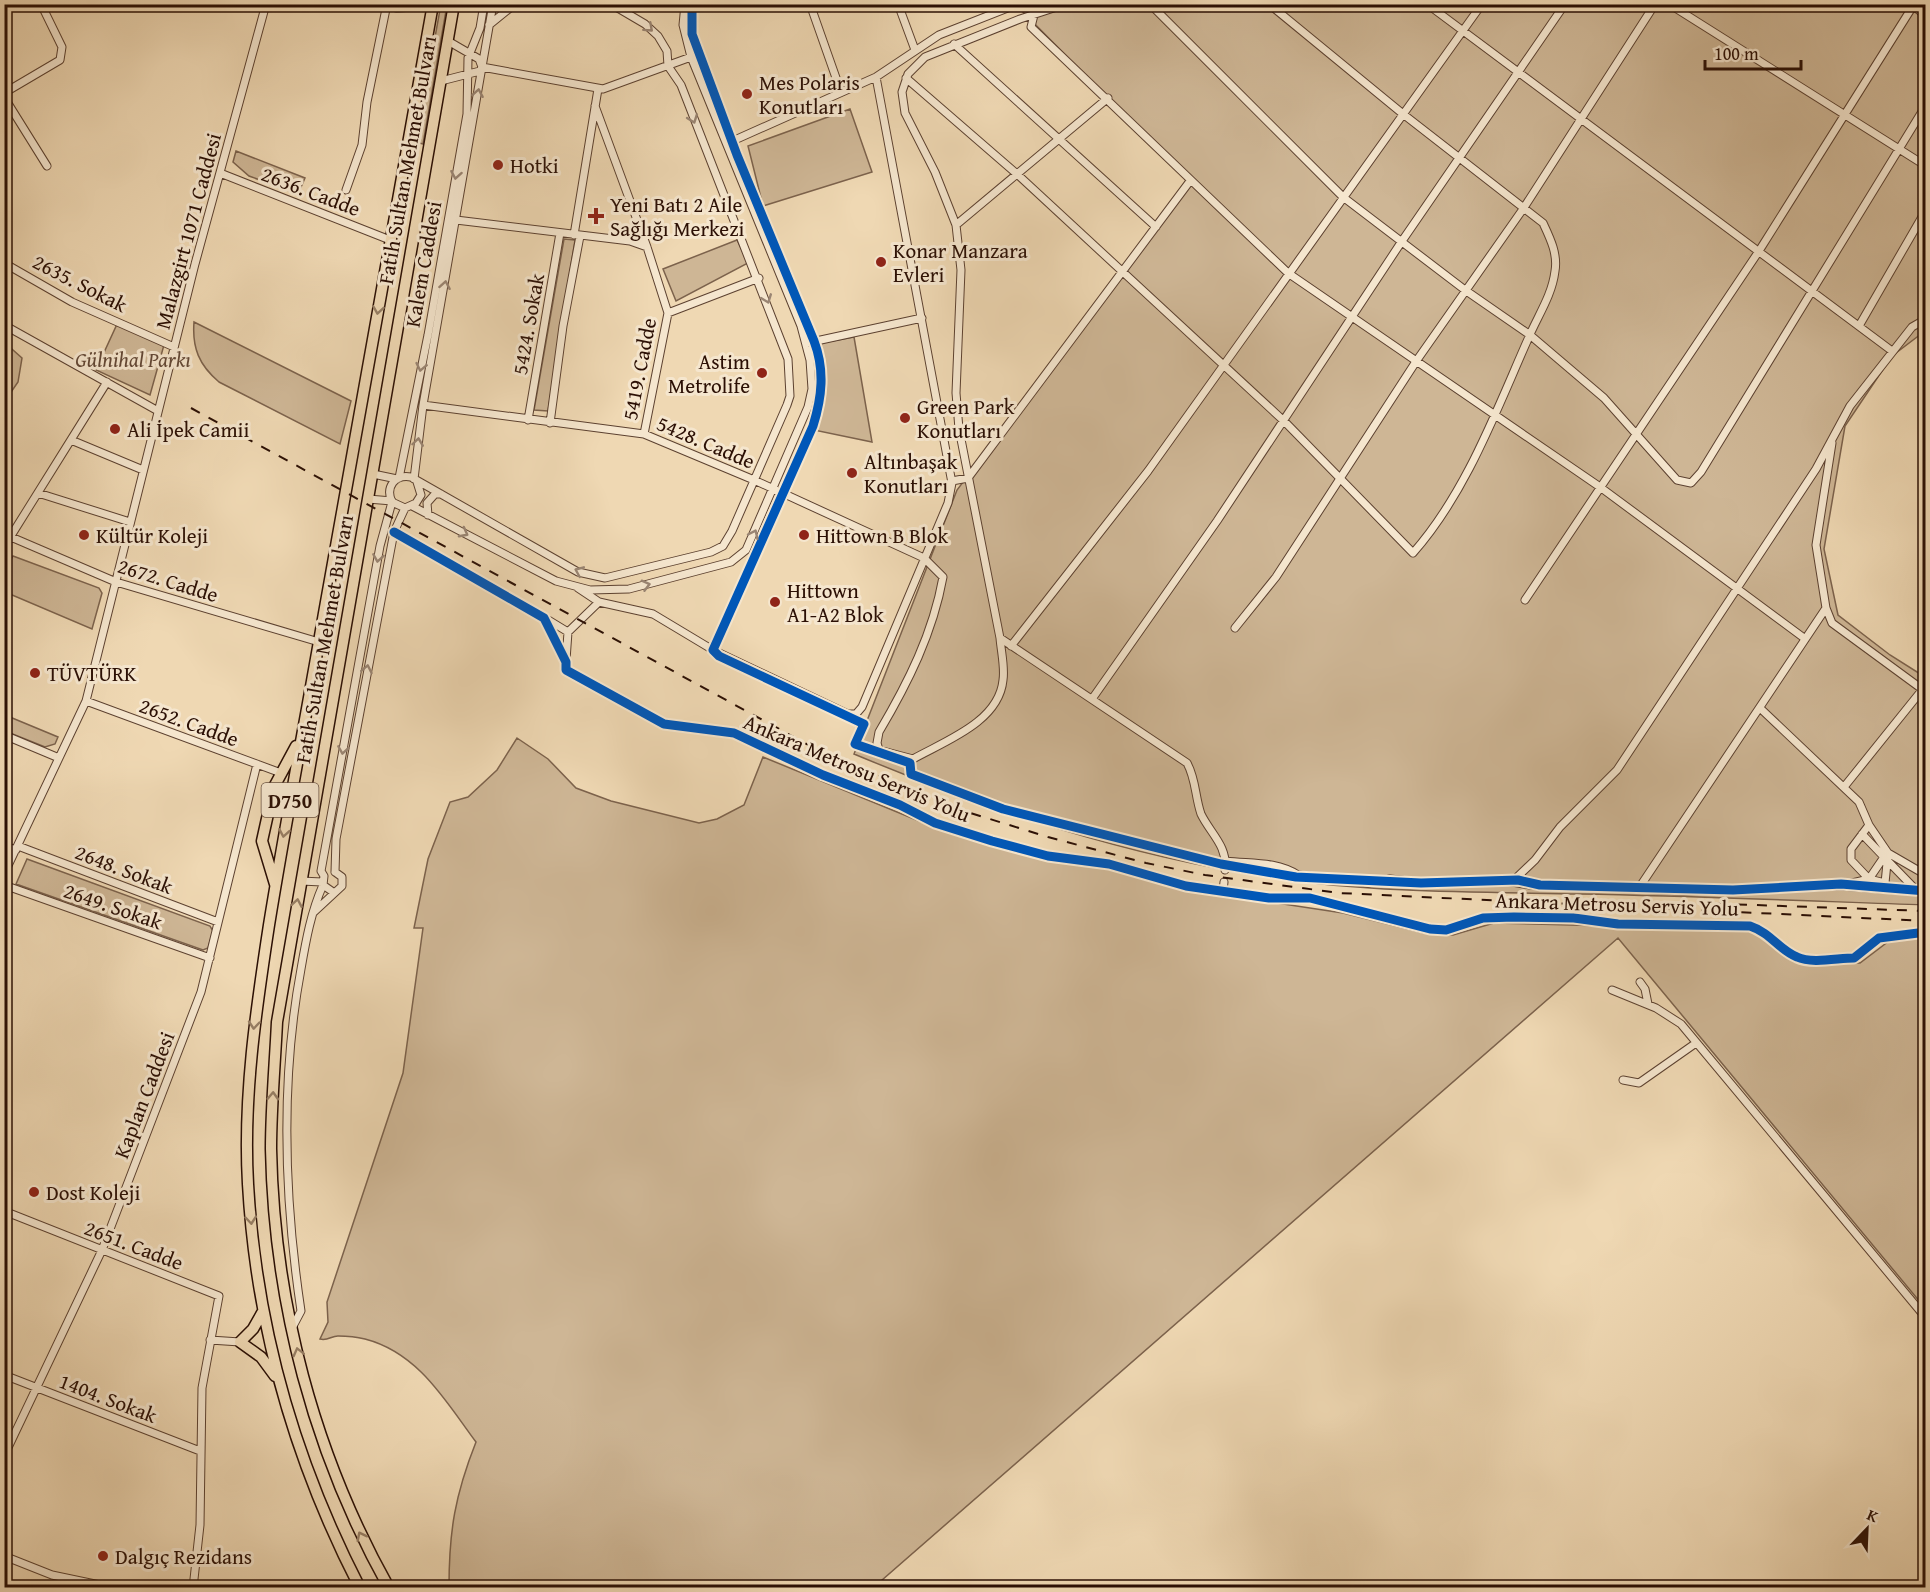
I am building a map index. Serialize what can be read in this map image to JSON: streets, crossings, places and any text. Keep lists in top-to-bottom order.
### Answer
{
  "streets": {
    "highway": ["Fatih Sultan Mehmet Bulvarı", "D750"],
    "street": [
      "2636. Cadde",
      "Malazgirt 1071 Caddesi",
      "Kalem Caddesi",
      "2635. Sokak",
      "5424. Sokak",
      "5419. Cadde",
      "5428. Cadde",
      "2672. Cadde",
      "2652. Cadde",
      "Ankara Metrosu Servis Yolu",
      "2648. Sokak",
      "2649. Sokak",
      "Kaplan Caddesi",
      "2651. Cadde",
      "1404. Sokak"
    ]
  },
  "crossings": [
    ["Fatih Sultan Mehmet Bulvarı", "2636. Cadde"],
    ["Fatih Sultan Mehmet Bulvarı", "2672. Cadde"],
    ["2636. Cadde", "Malazgirt 1071 Caddesi"],
    ["Malazgirt 1071 Caddesi", "2635. Sokak"],
    ["Malazgirt 1071 Caddesi", "2672. Cadde"],
    ["Malazgirt 1071 Caddesi", "2652. Cadde"],
    ["Malazgirt 1071 Caddesi", "2648. Sokak"],
    ["Kalem Caddesi", "5428. Cadde"],
    ["5424. Sokak", "5428. Cadde"],
    ["5419. Cadde", "5428. Cadde"],
    ["5428. Cadde", "Ankara Metrosu Servis Yolu"],
    ["2652. Cadde", "Kaplan Caddesi"],
    ["2648. Sokak", "Kaplan Caddesi"],
    ["2649. Sokak", "Kaplan Caddesi"],
    ["Kaplan Caddesi", "2651. Cadde"],
    ["Kaplan Caddesi", "1404. Sokak"]
  ],
  "parks": ["Gülnihal Parkı"],
  "places": {
    "other": [
      "Mes Polaris Konutları",
      "Hotki",
      "Konar Manzara Evleri",
      "Astim Metrolife",
      "Green Park Konutları",
      "Ali İpek Camii",
      "Altınbaşak Konutları",
      "Kültür Koleji",
      "Hittown B Blok",
      "Hittown A1-A2 Blok",
      "TÜVTÜRK",
      "Dost Koleji",
      "Dalgıç Rezidans"
    ],
    "health": ["Yeni Batı 2 Aile Sağlığı Merkezi"]
  },
  "scale_bar": "100 m",
  "north": "top right"
}
